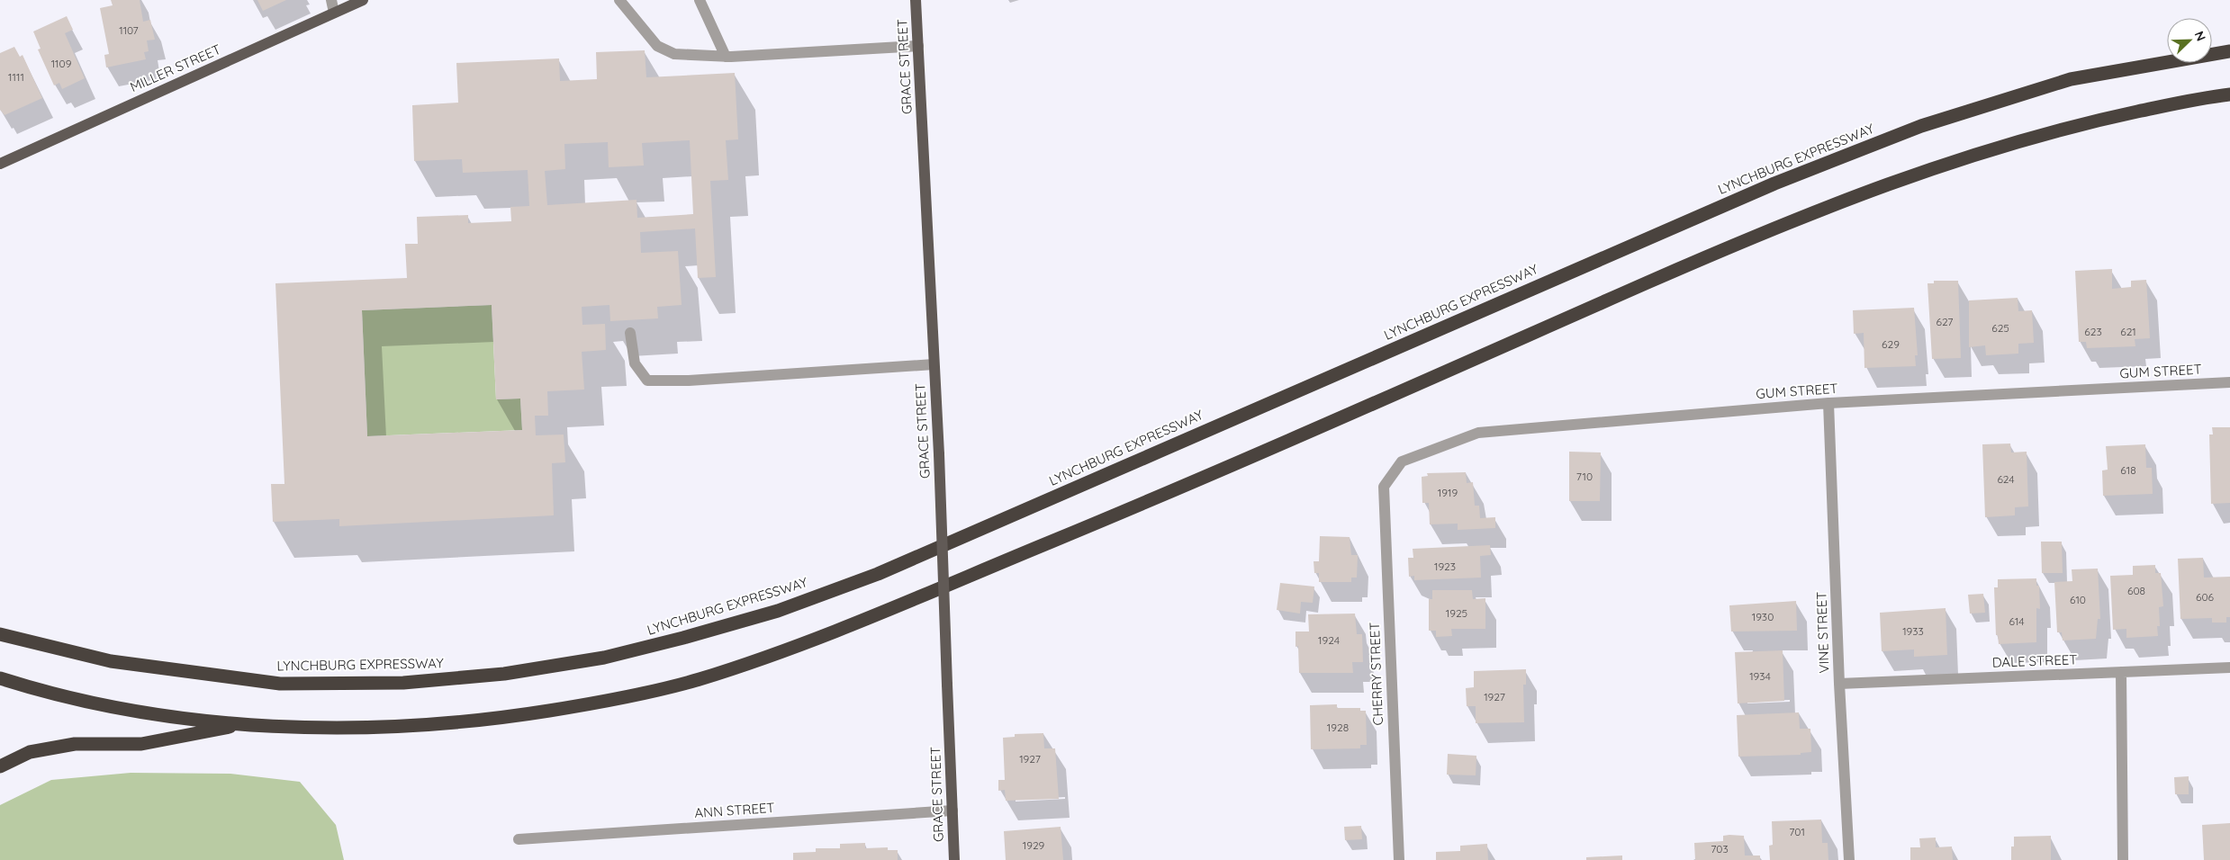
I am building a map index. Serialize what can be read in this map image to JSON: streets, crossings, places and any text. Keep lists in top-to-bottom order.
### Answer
{
  "streets": {
    "highway": ["LYNCHBURG EXPRESSWAY"],
    "main road": ["GRACE STREET", "MILLER STREET"],
    "street": [
      "GUM STREET",
      "VINE STREET",
      "DALE STREET",
      "CHERRY STREET",
      "ANN STREET"
    ]
  },
  "crossings": [
    ["GRACE STREET", "ANN STREET"],
    ["GUM STREET", "VINE STREET"],
    ["GUM STREET", "CHERRY STREET"],
    ["VINE STREET", "DALE STREET"]
  ],
  "house_numbers": [
    "1107",
    "1109",
    "1111",
    "627",
    "625",
    "623",
    "621",
    "629",
    "618",
    "710",
    "624",
    "1919",
    "1923",
    "608",
    "606",
    "610",
    "1925",
    "1930",
    "614",
    "1933",
    "1924",
    "1934",
    "1927",
    "1928",
    "1927",
    "701",
    "1929",
    "703"
  ],
  "north": "top right"
}
